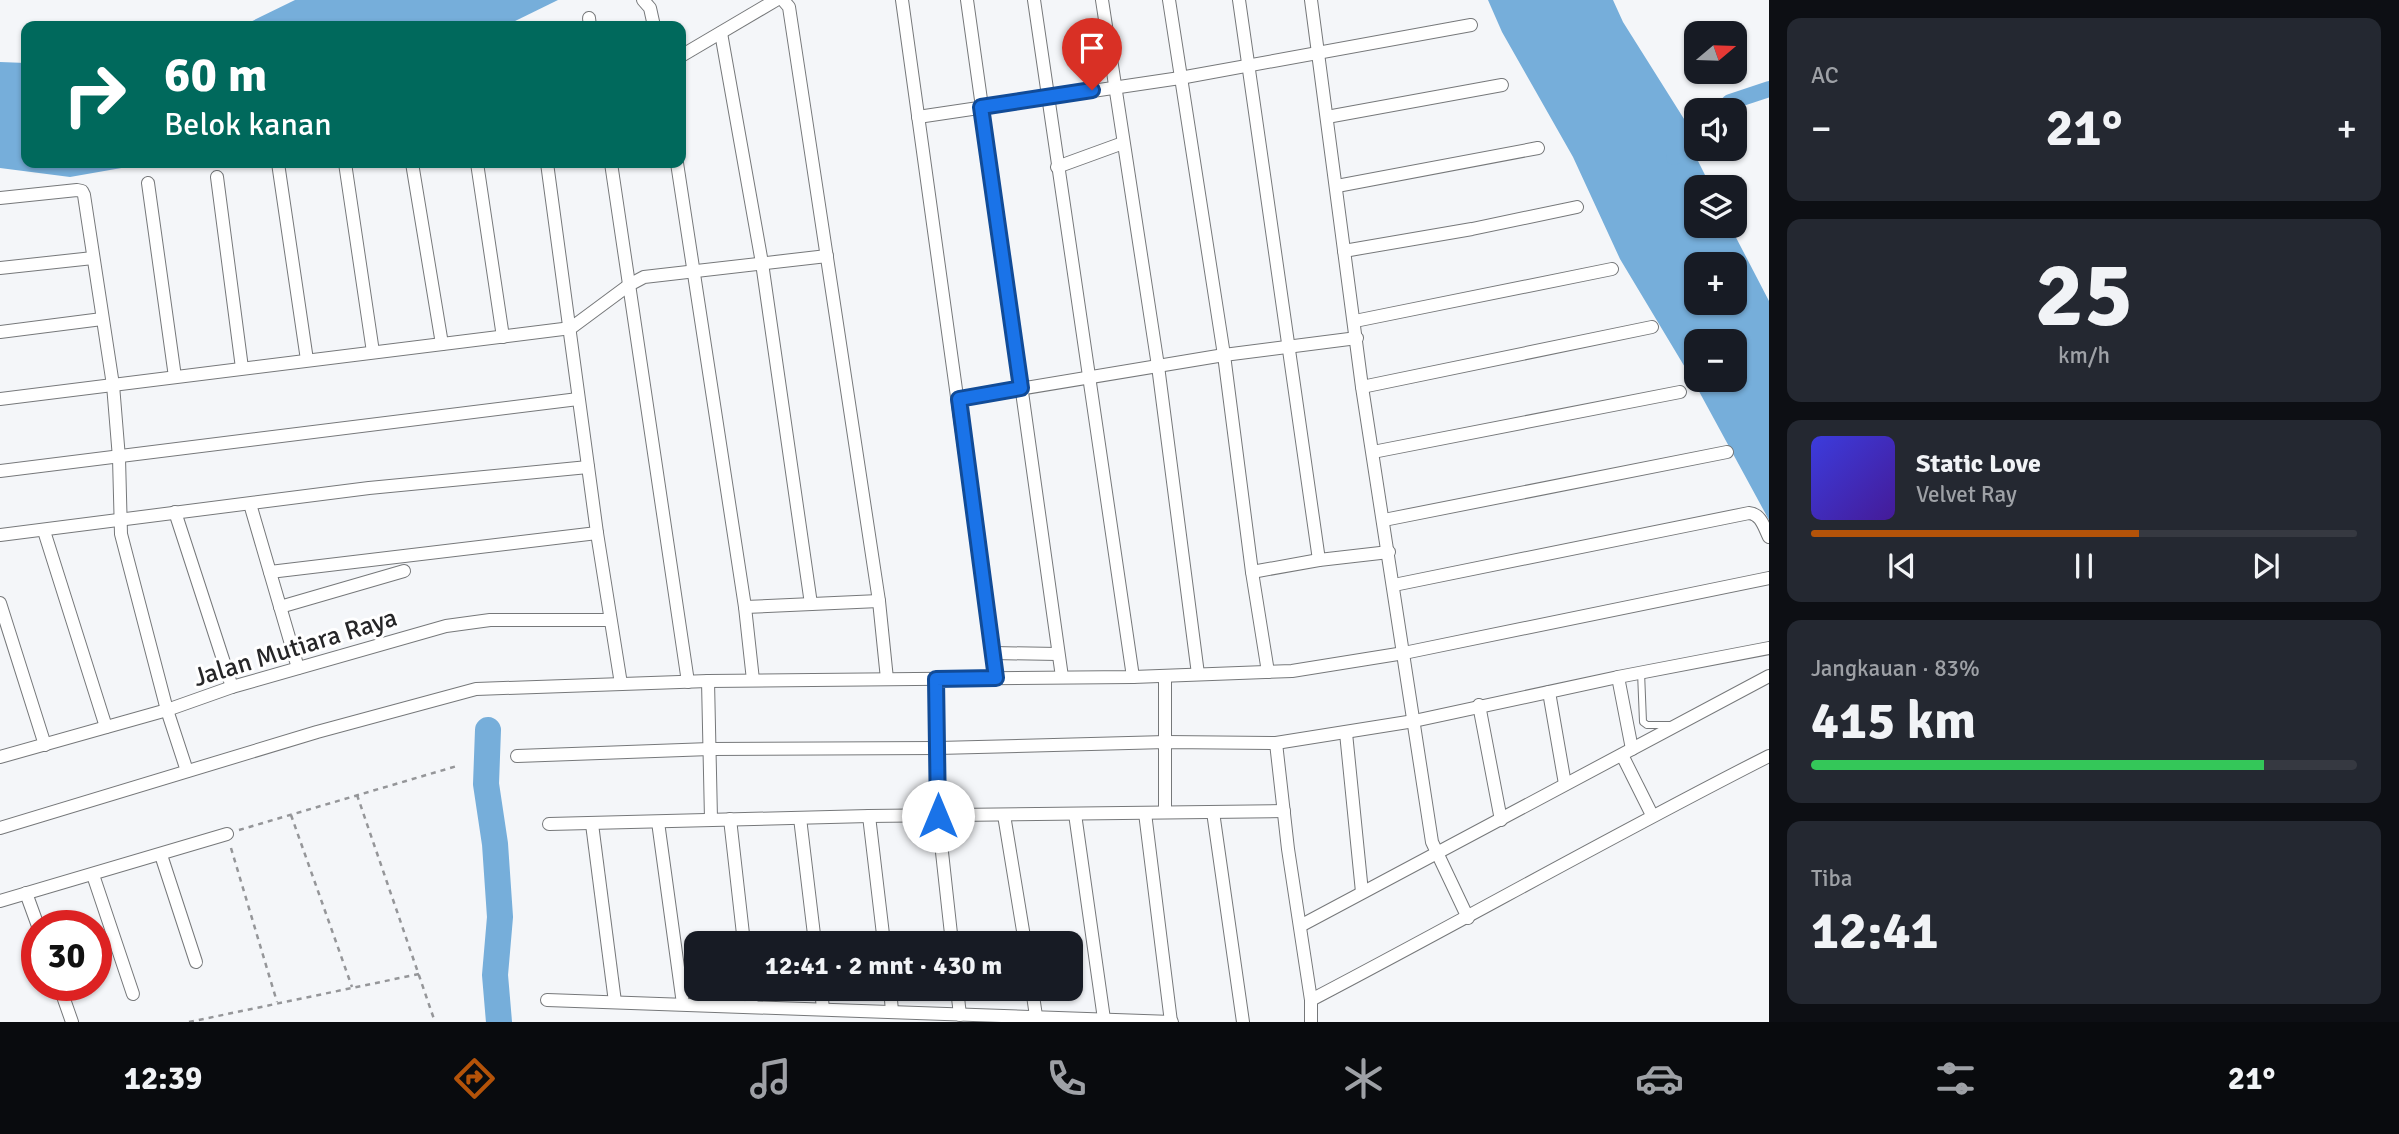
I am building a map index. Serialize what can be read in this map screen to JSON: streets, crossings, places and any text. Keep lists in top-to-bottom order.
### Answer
{
  "streets": {
    "street": ["Jalan Mutiara Raya"]
  },
  "north": "right",
  "page": {
    "tile": [
      "AC",
      ["25", "km/h"],
      ["Jangkauan · 83%", "415 km"],
      ["Tiba", "12:41"]
    ],
    "map_buttons": ["+", "−"],
    "turn": ["60 m", "Belok kanan"],
    "heat": ["−", "21°", "+"],
    "song": ["Static Love", "Velvet Ray"],
    "limit": "30",
    "trip": "12:41 · 2 mnt · 430 m",
    "tabs": ["12:39", "21°"]
  }
}
